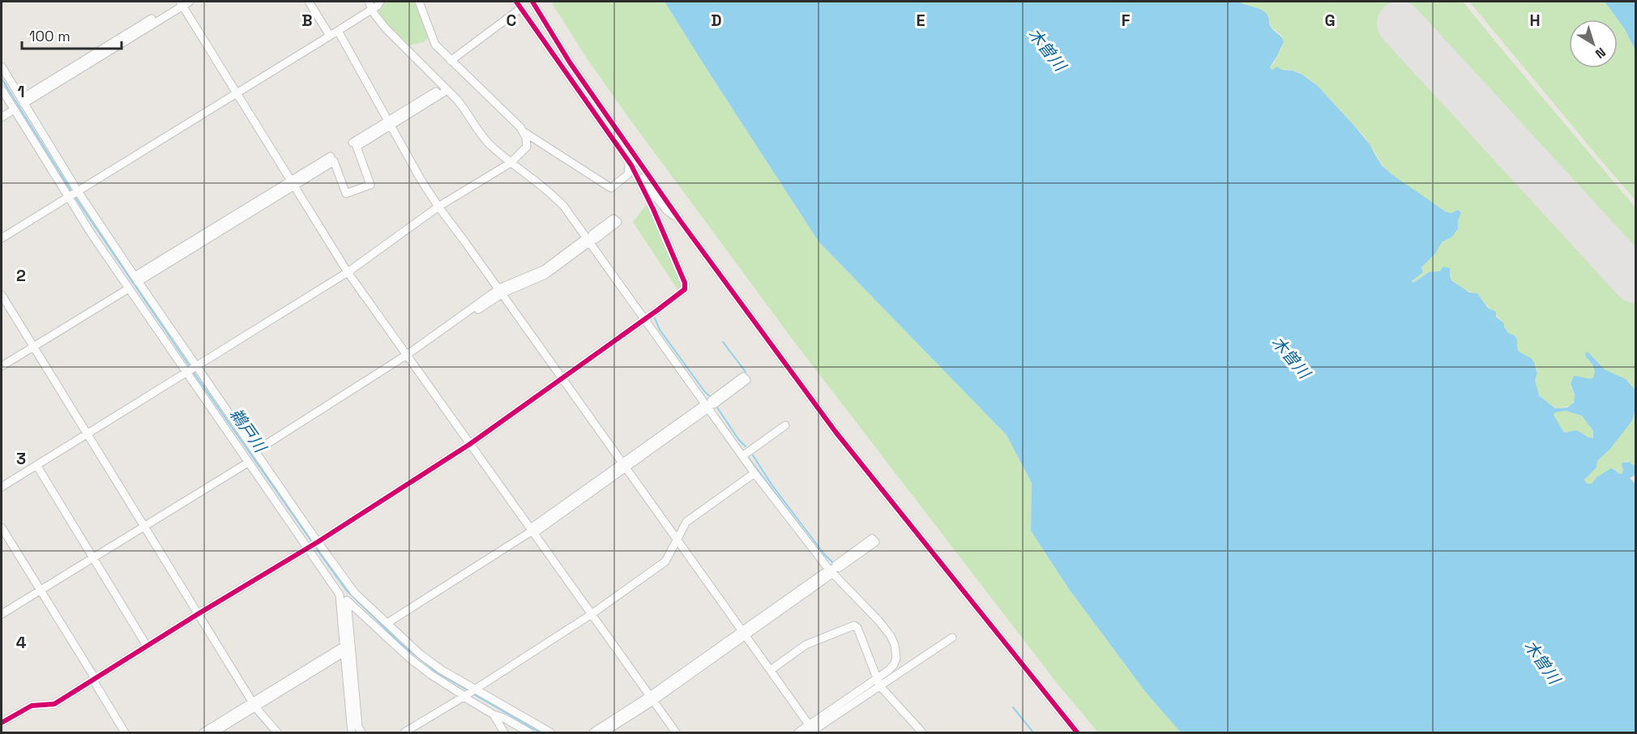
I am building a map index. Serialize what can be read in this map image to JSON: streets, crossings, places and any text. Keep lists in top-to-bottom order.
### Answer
{
  "water": ["木曽川", "鵜戸川"],
  "scale_bar": "100 m",
  "north": "bottom right",
  "grid": {
    "columns": [
      "B",
      "C",
      "D",
      "E",
      "F",
      "G",
      "H"
    ],
    "rows": [
      "1",
      "2",
      "3",
      "4"
    ]
  }
}
